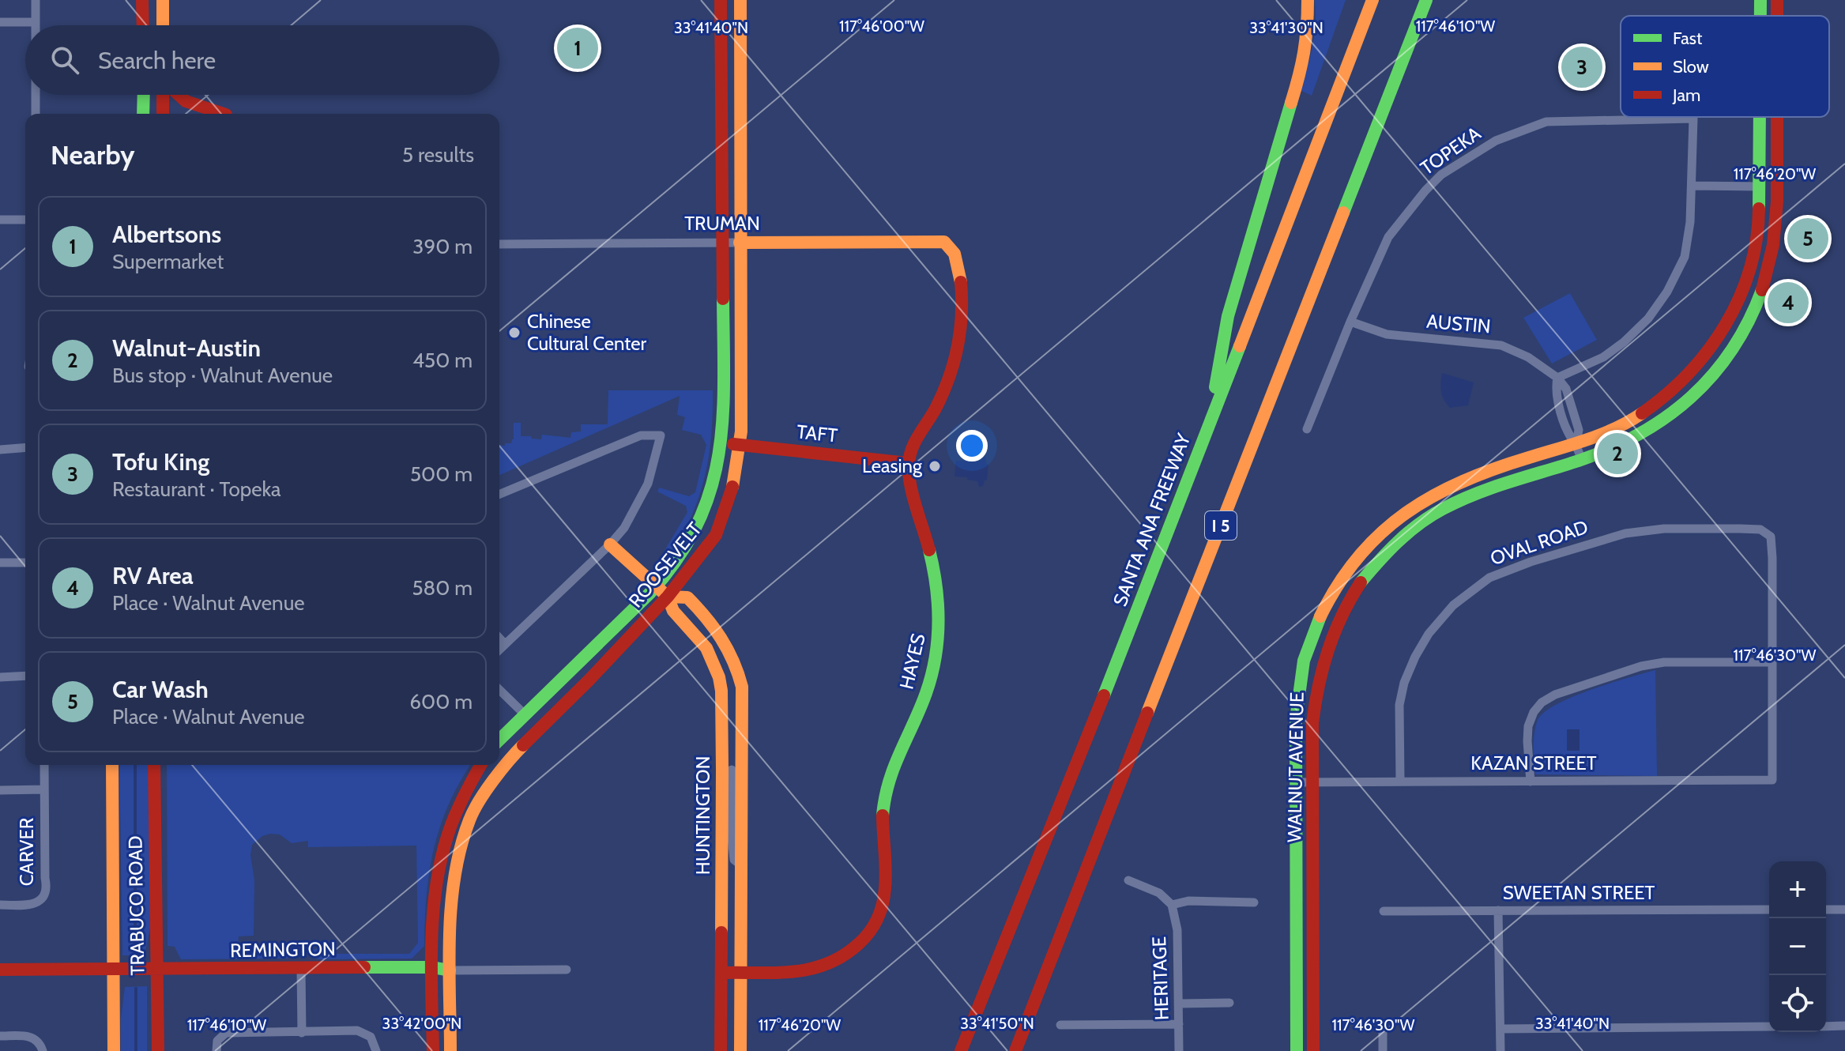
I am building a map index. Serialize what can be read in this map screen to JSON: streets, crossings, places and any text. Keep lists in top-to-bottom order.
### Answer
{
  "streets": {
    "main road": [
      "TRUMAN",
      "TAFT",
      "SANTA ANA FREEWAY",
      "I 5",
      "ROOSEVELT",
      "HAYES",
      "WALNUT AVENUE",
      "HUNTINGTON",
      "TRABUCO ROAD",
      "REMINGTON"
    ],
    "street": [
      "TOPEKA",
      "AUSTIN",
      "OVAL ROAD",
      "KAZAN STREET",
      "CARVER",
      "SWEETAN STREET",
      "HERITAGE"
    ]
  },
  "crossings": [
    ["TOPEKA", "AUSTIN"],
    ["TRUMAN", "TAFT"],
    ["TRUMAN", "ROOSEVELT"],
    ["TRUMAN", "HAYES"],
    ["TAFT", "ROOSEVELT"],
    ["TAFT", "HAYES"],
    ["OVAL ROAD", "KAZAN STREET"],
    ["ROOSEVELT", "HUNTINGTON"],
    ["ROOSEVELT", "REMINGTON"],
    ["HAYES", "HUNTINGTON"],
    ["KAZAN STREET", "WALNUT AVENUE"],
    ["TRABUCO ROAD", "REMINGTON"]
  ],
  "places": ["Chinese Cultural Center", "Leasing"],
  "legend": ["Fast", "Slow", "Jam"],
  "page": {
    "pins": [
      "1",
      "3",
      "5",
      "4",
      "2"
    ],
    "search": "Search here",
    "heading": ["Nearby", "5 results"],
    "list": [
      {
        "mark": "1",
        "name": "Albertsons",
        "note": "Supermarket",
        "value": "390 m"
      },
      {
        "mark": "2",
        "name": "Walnut-Austin",
        "note": "Bus stop · Walnut Avenue",
        "value": "450 m"
      },
      {
        "mark": "3",
        "name": "Tofu King",
        "note": "Restaurant · Topeka",
        "value": "500 m"
      },
      {
        "mark": "4",
        "name": "RV Area",
        "note": "Place · Walnut Avenue",
        "value": "580 m"
      },
      {
        "mark": "5",
        "name": "Car Wash",
        "note": "Place · Walnut Avenue",
        "value": "600 m"
      }
    ],
    "map_buttons": ["+", "−"]
  },
  "coordinates": [
    "117°46'00\"W",
    "117°46'10\"W",
    "33°41'30\"N",
    "33°41'40\"N",
    "117°46'20\"W",
    "117°46'30\"W",
    "33°42'00\"N",
    "33°41'50\"N"
  ]
}
